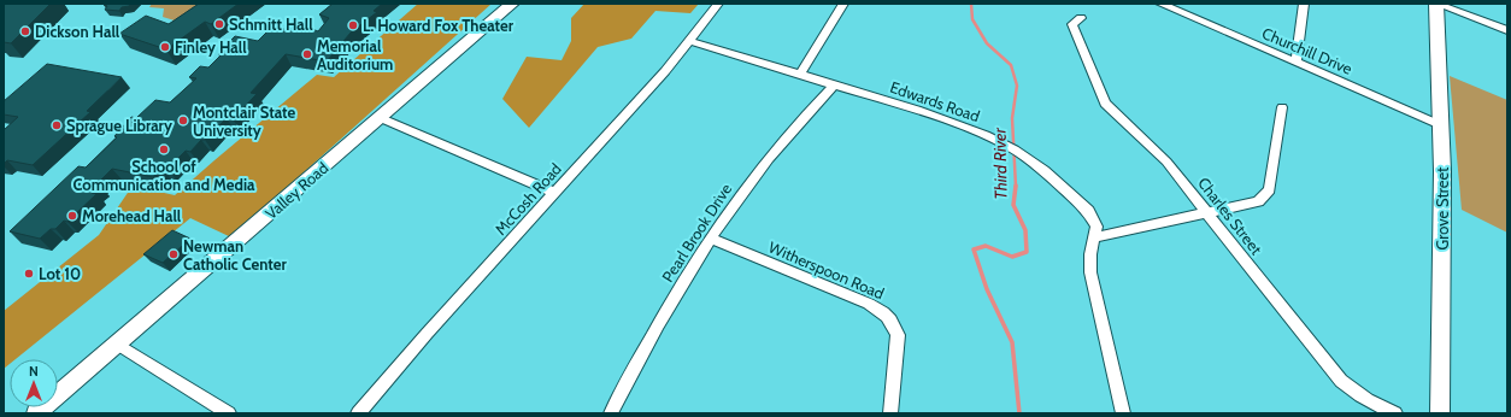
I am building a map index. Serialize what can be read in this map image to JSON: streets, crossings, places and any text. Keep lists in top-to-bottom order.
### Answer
{
  "streets": {
    "main road": ["Valley Road", "Grove Street"],
    "street": [
      "Churchill Drive",
      "Edwards Road",
      "McCosh Road",
      "Charles Street",
      "Pearl Brook Drive",
      "Witherspoon Road"
    ]
  },
  "crossings": [
    ["Churchill Drive", "Grove Street"],
    ["Edwards Road", "McCosh Road"],
    ["Edwards Road", "Pearl Brook Drive"],
    ["Pearl Brook Drive", "Witherspoon Road"]
  ],
  "water": ["Third River"],
  "places": [
    "Schmitt Hall",
    "L. Howard Fox Theater",
    "Dickson Hall",
    "Finley Hall",
    "Memorial Auditorium",
    "Montclair State University",
    "Sprague Library",
    "School of Communication and Media",
    "Morehead Hall",
    "Newman Catholic Center",
    "Lot 10"
  ],
  "north": "top"
}
